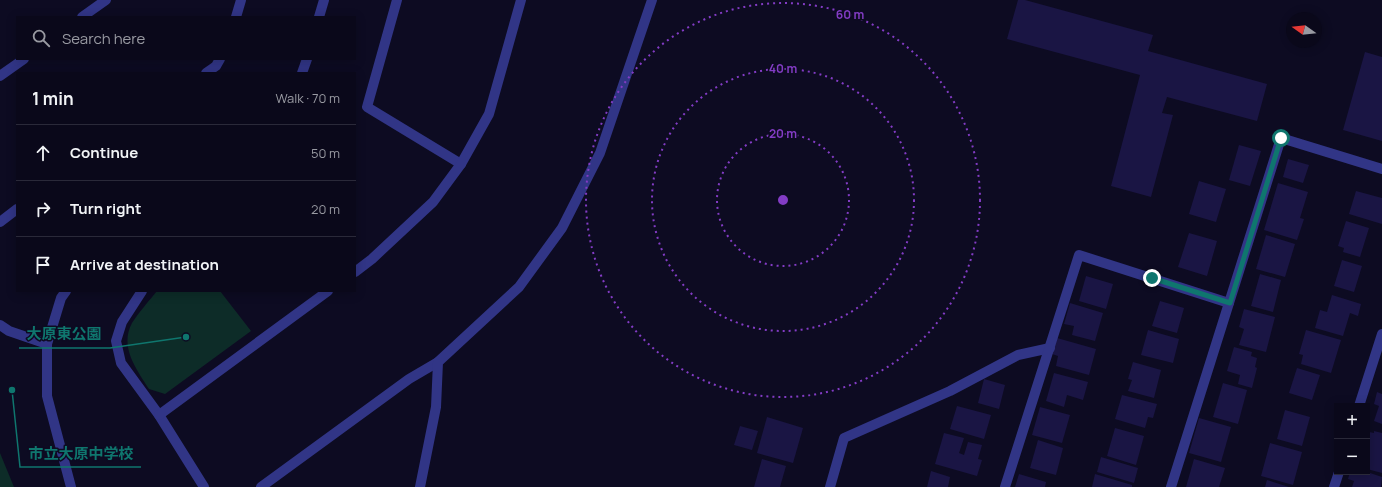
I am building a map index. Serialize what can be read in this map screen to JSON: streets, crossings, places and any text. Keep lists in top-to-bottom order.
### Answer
{
  "places": ["大原東公園", "市立大原中学校"],
  "north": "left",
  "page": {
    "search": "Search here",
    "heading": ["1 min", "Walk · 70 m"],
    "list": [
      ["Continue", "50 m"],
      ["Turn right", "20 m"],
      "Arrive at destination"
    ],
    "map_buttons": ["+", "−"]
  },
  "rings": ["60 m", "40 m", "20 m"]
}
